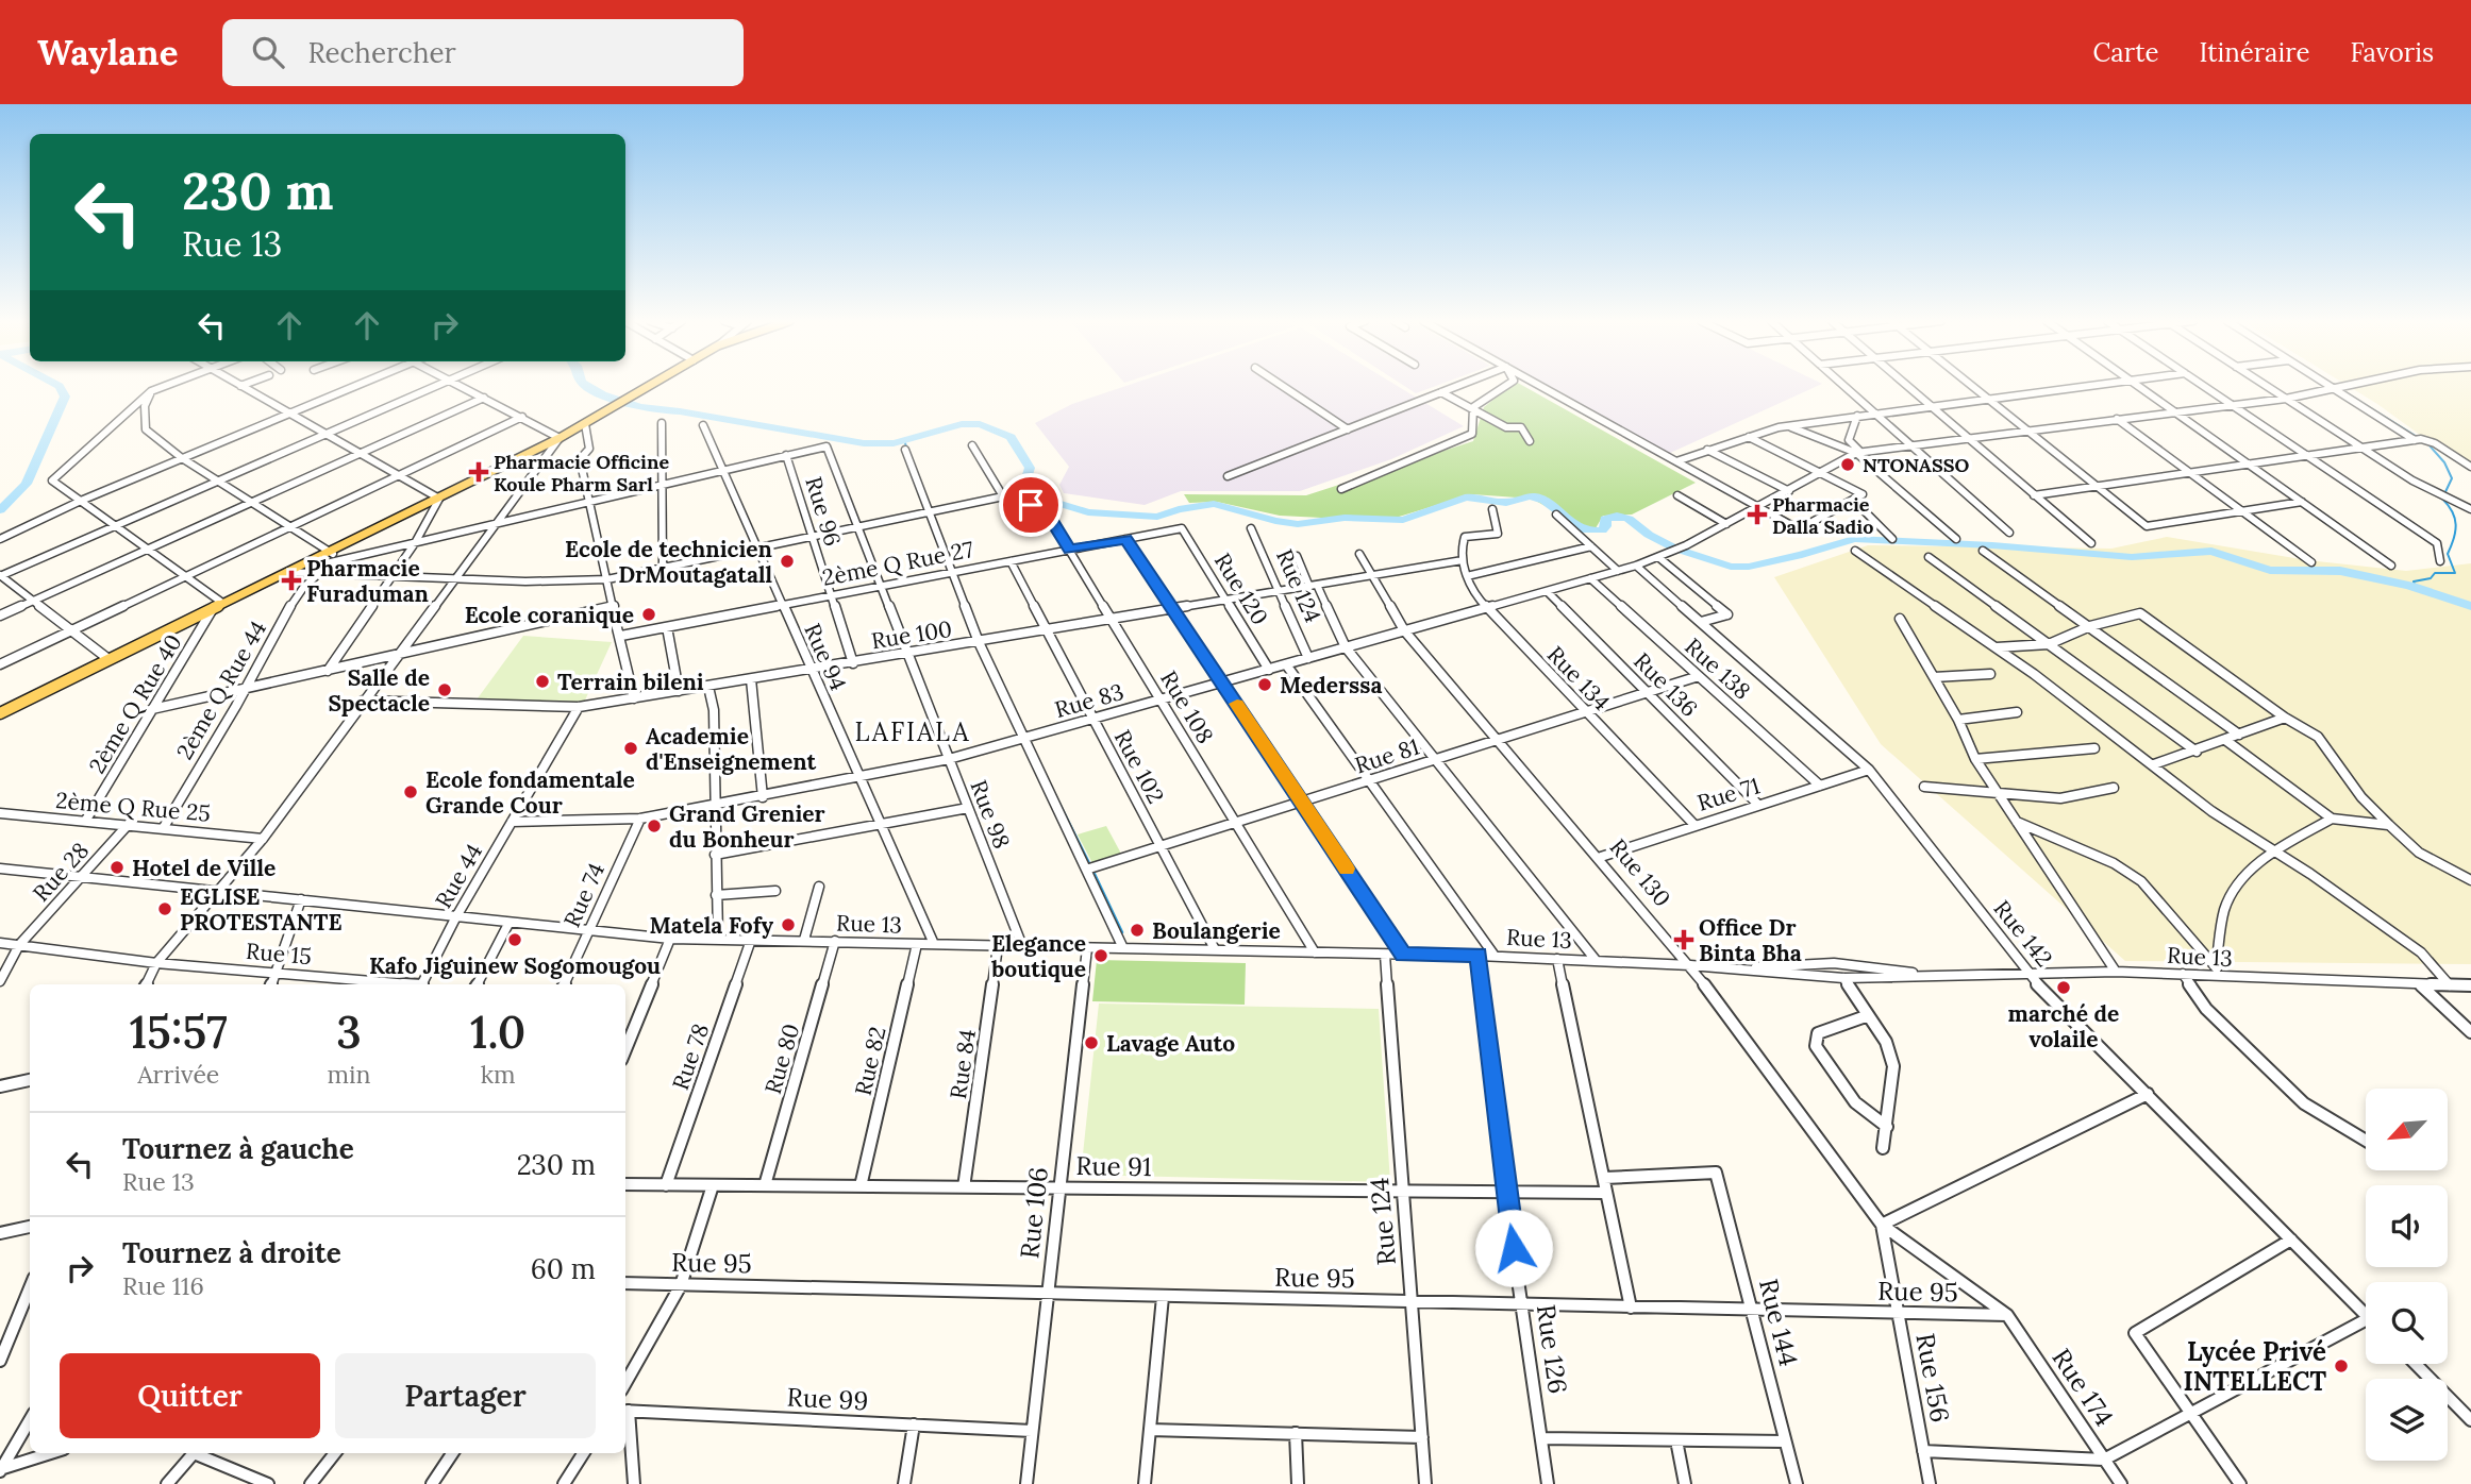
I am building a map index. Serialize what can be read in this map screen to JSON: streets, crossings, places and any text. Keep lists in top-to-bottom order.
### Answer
{
  "streets": {
    "street": [
      "Rue 96",
      "2ème Q Rue 27",
      "Rue 124",
      "Rue 120",
      "Rue 100",
      "Rue 94",
      "Rue 138",
      "Rue 134",
      "Rue 136",
      "2ème Q Rue 44",
      "Rue 83",
      "2ème Q Rue 40",
      "Rue 108",
      "Rue 81",
      "Rue 102",
      "Rue 71",
      "2ème Q Rue 25",
      "Rue 98",
      "Rue 28",
      "Rue 130",
      "Rue 44",
      "Rue 74",
      "Rue 13",
      "Rue 142",
      "Rue 15",
      "Rue 78",
      "Rue 80",
      "Rue 82",
      "Rue 84",
      "Rue 91",
      "Rue 106",
      "Rue 95",
      "Rue 144",
      "Rue 126",
      "Rue 156",
      "Rue 174",
      "Rue 99"
    ]
  },
  "crossings": [
    ["Rue 96", "2ème Q Rue 27"],
    ["Rue 96", "Rue 100"],
    ["Rue 96", "Rue 98"],
    ["2ème Q Rue 27", "Rue 120"],
    ["2ème Q Rue 27", "Rue 94"],
    ["2ème Q Rue 27", "Rue 108"],
    ["2ème Q Rue 27", "Rue 102"],
    ["2ème Q Rue 27", "Rue 98"],
    ["Rue 124", "Rue 100"],
    ["Rue 124", "Rue 83"],
    ["Rue 124", "Rue 13"],
    ["Rue 124", "Rue 91"],
    ["Rue 124", "Rue 95"],
    ["Rue 120", "Rue 100"],
    ["Rue 120", "Rue 83"],
    ["Rue 100", "Rue 94"],
    ["Rue 100", "Rue 134"],
    ["Rue 100", "Rue 108"],
    ["Rue 100", "Rue 102"],
    ["Rue 100", "Rue 98"],
    ["Rue 100", "Rue 130"],
    ["Rue 100", "Rue 44"],
    ["Rue 94", "Rue 83"],
    ["Rue 94", "Rue 13"],
    ["Rue 138", "Rue 83"],
    ["Rue 138", "Rue 81"],
    ["Rue 138", "Rue 71"],
    ["Rue 134", "Rue 83"],
    ["Rue 134", "Rue 81"],
    ["Rue 134", "Rue 71"],
    ["Rue 136", "Rue 83"],
    ["Rue 136", "Rue 81"],
    ["Rue 136", "Rue 71"],
    ["2ème Q Rue 44", "2ème Q Rue 25"],
    ["Rue 83", "Rue 108"],
    ["Rue 83", "Rue 102"],
    ["Rue 83", "Rue 98"],
    ["Rue 83", "Rue 130"],
    ["Rue 83", "Rue 44"],
    ["Rue 83", "Rue 74"],
    ["Rue 83", "Rue 142"],
    ["2ème Q Rue 40", "2ème Q Rue 25"],
    ["Rue 108", "Rue 81"],
    ["Rue 108", "Rue 13"],
    ["Rue 81", "Rue 102"],
    ["Rue 81", "Rue 130"],
    ["Rue 102", "Rue 13"],
    ["Rue 71", "Rue 130"],
    ["Rue 71", "Rue 142"],
    ["2ème Q Rue 25", "Rue 28"],
    ["Rue 98", "Rue 13"],
    ["Rue 28", "Rue 13"],
    ["Rue 28", "Rue 15"],
    ["Rue 130", "Rue 13"],
    ["Rue 130", "Rue 156"],
    ["Rue 44", "Rue 13"],
    ["Rue 74", "Rue 13"],
    ["Rue 13", "Rue 142"],
    ["Rue 13", "Rue 78"],
    ["Rue 13", "Rue 80"],
    ["Rue 13", "Rue 82"],
    ["Rue 13", "Rue 84"],
    ["Rue 13", "Rue 106"],
    ["Rue 13", "Rue 126"],
    ["Rue 78", "Rue 91"],
    ["Rue 80", "Rue 91"],
    ["Rue 82", "Rue 91"],
    ["Rue 84", "Rue 91"],
    ["Rue 91", "Rue 106"],
    ["Rue 91", "Rue 126"],
    ["Rue 106", "Rue 95"],
    ["Rue 106", "Rue 99"],
    ["Rue 95", "Rue 144"],
    ["Rue 95", "Rue 126"],
    ["Rue 95", "Rue 156"],
    ["Rue 95", "Rue 174"]
  ],
  "districts": ["LAFIALA"],
  "places": {
    "other": [
      "NTONASSO",
      "Ecole de technicien DrMoutagatall",
      "Ecole coranique",
      "Terrain bileni",
      "Mederssa",
      "Salle de Spectacle",
      "Academie d'Enseignement",
      "Ecole fondamentale Grande Cour",
      "Grand Grenier du Bonheur",
      "Hotel de Ville",
      "EGLISE PROTESTANTE",
      "Matela Fofy",
      "Boulangerie",
      "Kafo Jiguinew Sogomougou",
      "Elegance boutique",
      "marché de volaile",
      "Lavage Auto",
      "Lycée Privé INTELLECT"
    ],
    "health": [
      "Pharmacie Officine Koule Pharm Sarl",
      "Pharmacie Dalla Sadio",
      "Pharmacie Furaduman",
      "Office Dr Binta Bha"
    ]
  },
  "north": "bottom left",
  "page": {
    "header": "Waylane",
    "search": "Rechercher",
    "nav": ["Carte", "Itinéraire", "Favoris"],
    "turn": ["230 m", "Rue 13"],
    "eta": [
      "15:57",
      "Arrivée",
      "3",
      "min",
      "1.0",
      "km"
    ],
    "list": [
      {
        "name": "Tournez à gauche",
        "note": "Rue 13",
        "value": "230 m"
      },
      {
        "name": "Tournez à droite",
        "note": "Rue 116",
        "value": "60 m"
      }
    ],
    "buttons": ["Quitter", "Partager"]
  }
}
